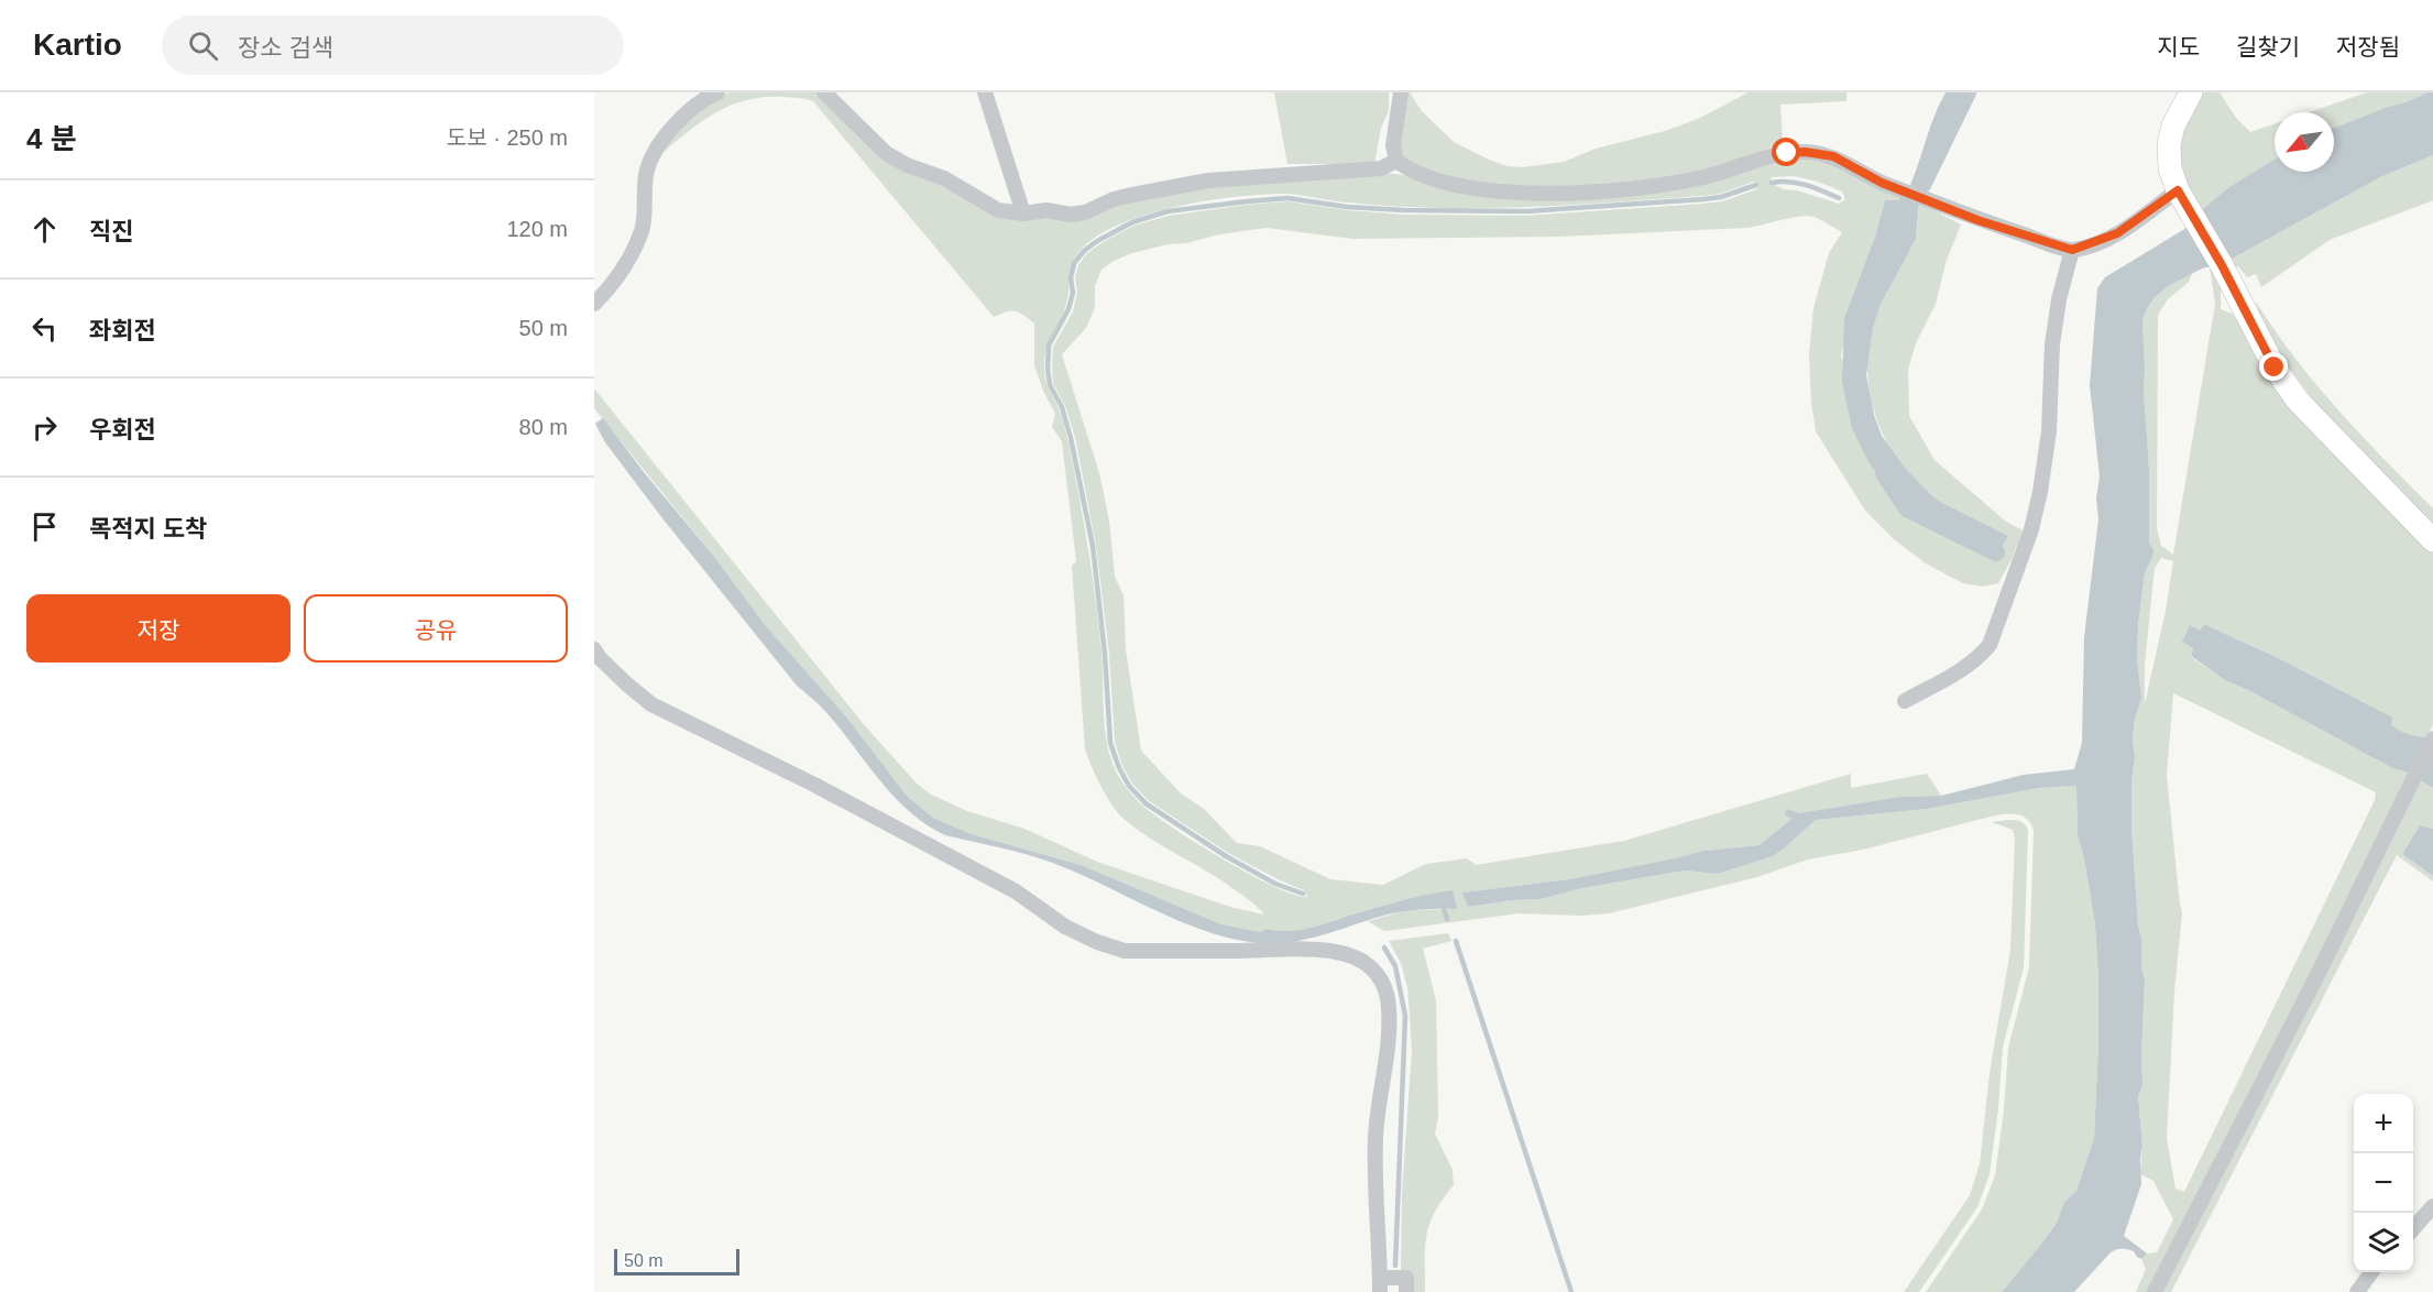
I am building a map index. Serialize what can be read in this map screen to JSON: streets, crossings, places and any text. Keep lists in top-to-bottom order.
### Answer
{
  "scale_bar": "50 m",
  "north": "bottom left",
  "page": {
    "header": "Kartio",
    "search": "장소 검색",
    "nav": ["지도", "길찾기", "저장됨"],
    "heading": ["4 분", "도보 · 250 m"],
    "list": [
      ["직진", "120 m"],
      ["좌회전", "50 m"],
      ["우회전", "80 m"],
      "목적지 도착"
    ],
    "buttons": ["저장", "공유"],
    "map_buttons": ["+", "−"],
    "scale": "50 m"
  }
}
